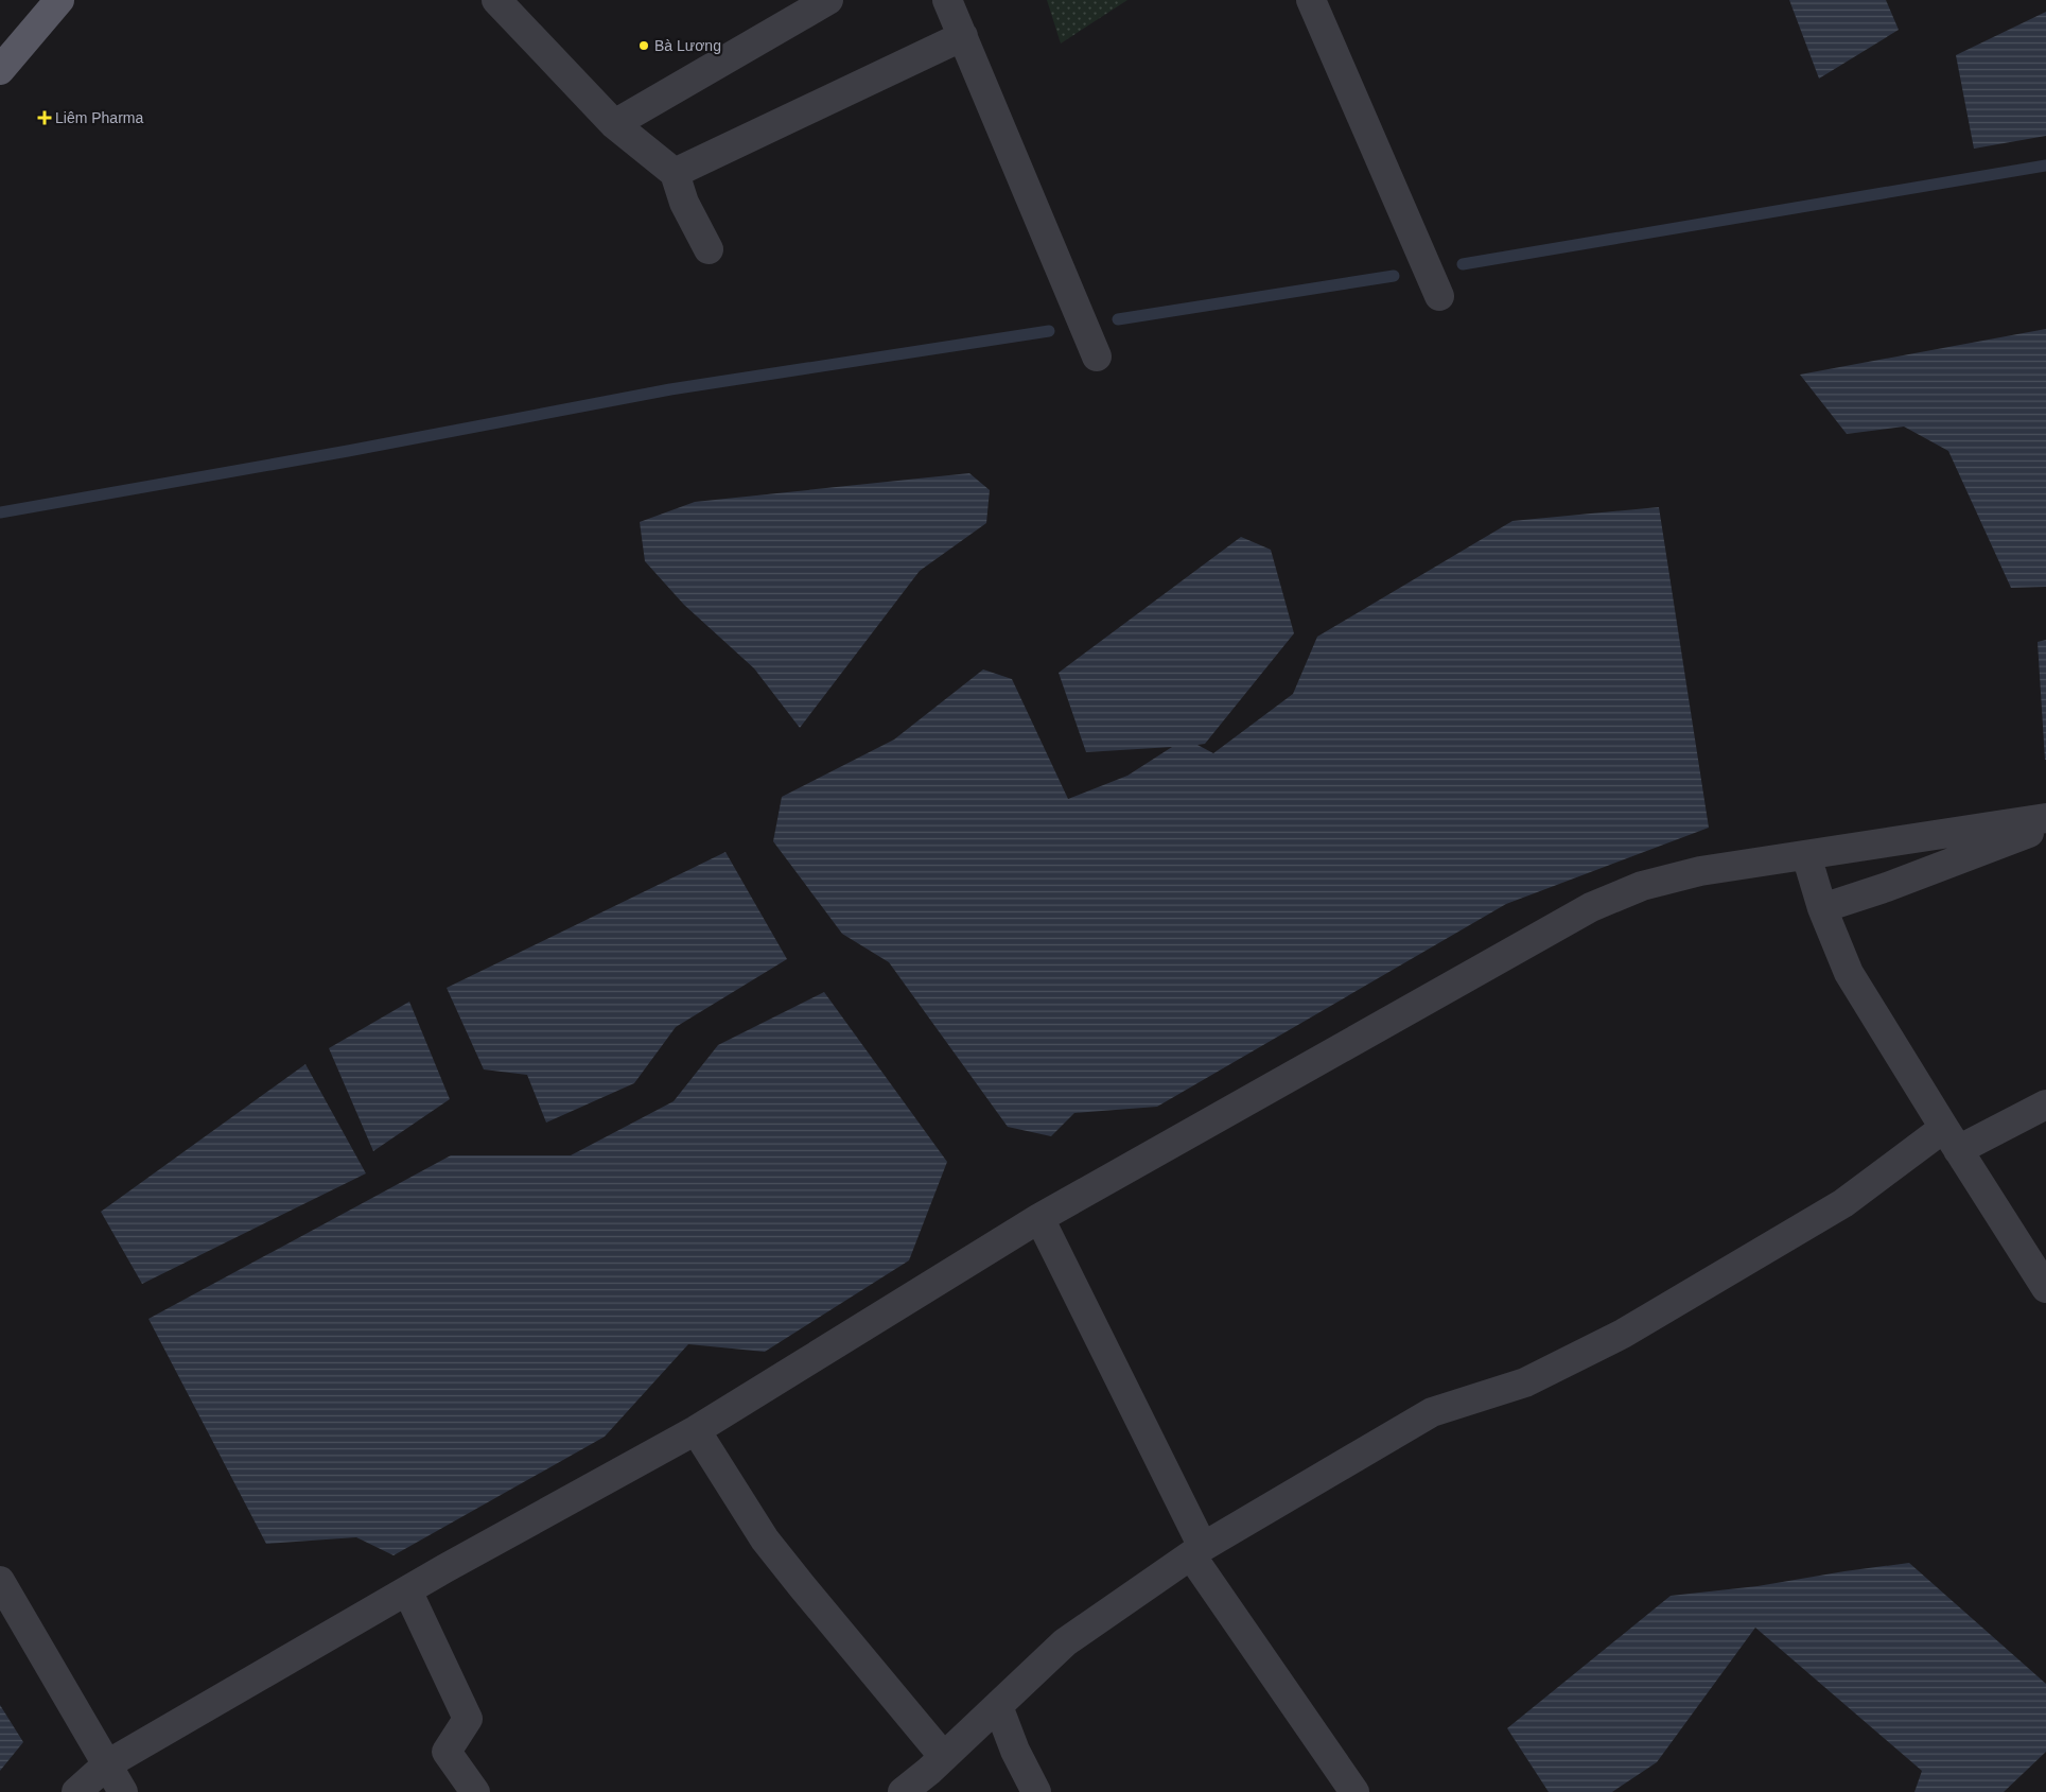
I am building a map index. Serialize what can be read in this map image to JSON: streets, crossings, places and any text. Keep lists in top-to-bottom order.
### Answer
{
  "places": {
    "other": ["Bà Lương"],
    "health": ["Liêm Pharma"]
  }
}
